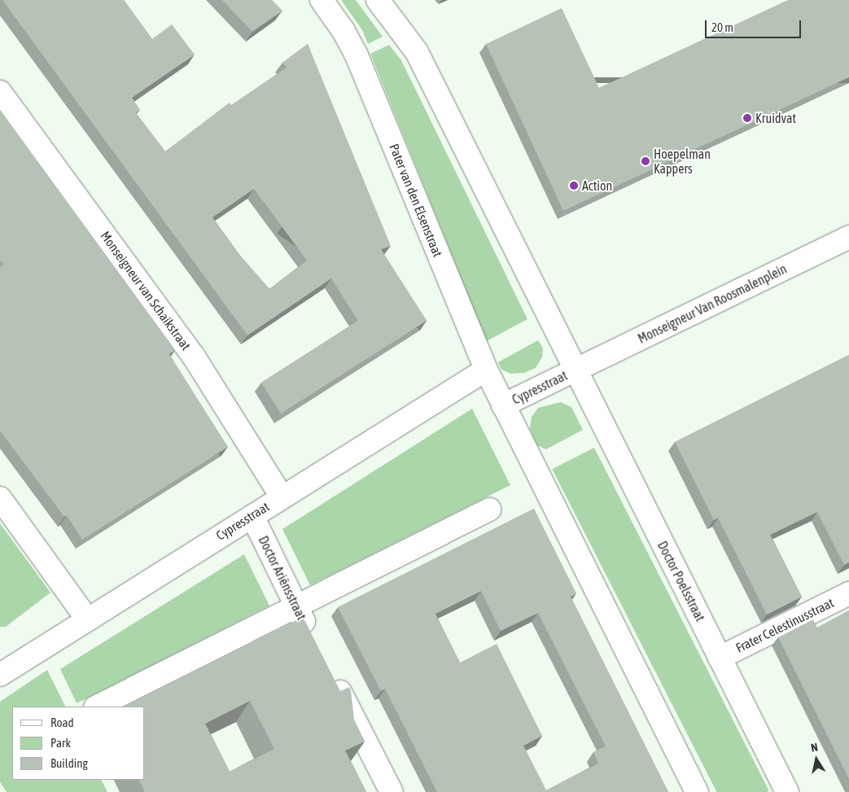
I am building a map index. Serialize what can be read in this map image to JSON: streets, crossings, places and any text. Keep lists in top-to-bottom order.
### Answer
{
  "streets": {
    "street": [
      "Pater van den Elsenstraat",
      "Monseigneur van Schaikstraat",
      "Monseigneur Van Roosmalenplein",
      "Cypresstraat",
      "Doctor Ariënsstraat",
      "Doctor Poelsstraat",
      "Frater Celestinusstraat"
    ]
  },
  "crossings": [
    ["Pater van den Elsenstraat", "Cypresstraat"],
    ["Monseigneur van Schaikstraat", "Cypresstraat"],
    ["Monseigneur Van Roosmalenplein", "Cypresstraat"],
    ["Monseigneur Van Roosmalenplein", "Doctor Poelsstraat"],
    ["Cypresstraat", "Doctor Ariënsstraat"],
    ["Cypresstraat", "Doctor Poelsstraat"],
    ["Doctor Poelsstraat", "Frater Celestinusstraat"]
  ],
  "places": ["Kruidvat", "Hoepelman Kappers", "Action"],
  "legend": ["Road", "Park", "Building"],
  "scale_bar": "20 m",
  "north": "top"
}
